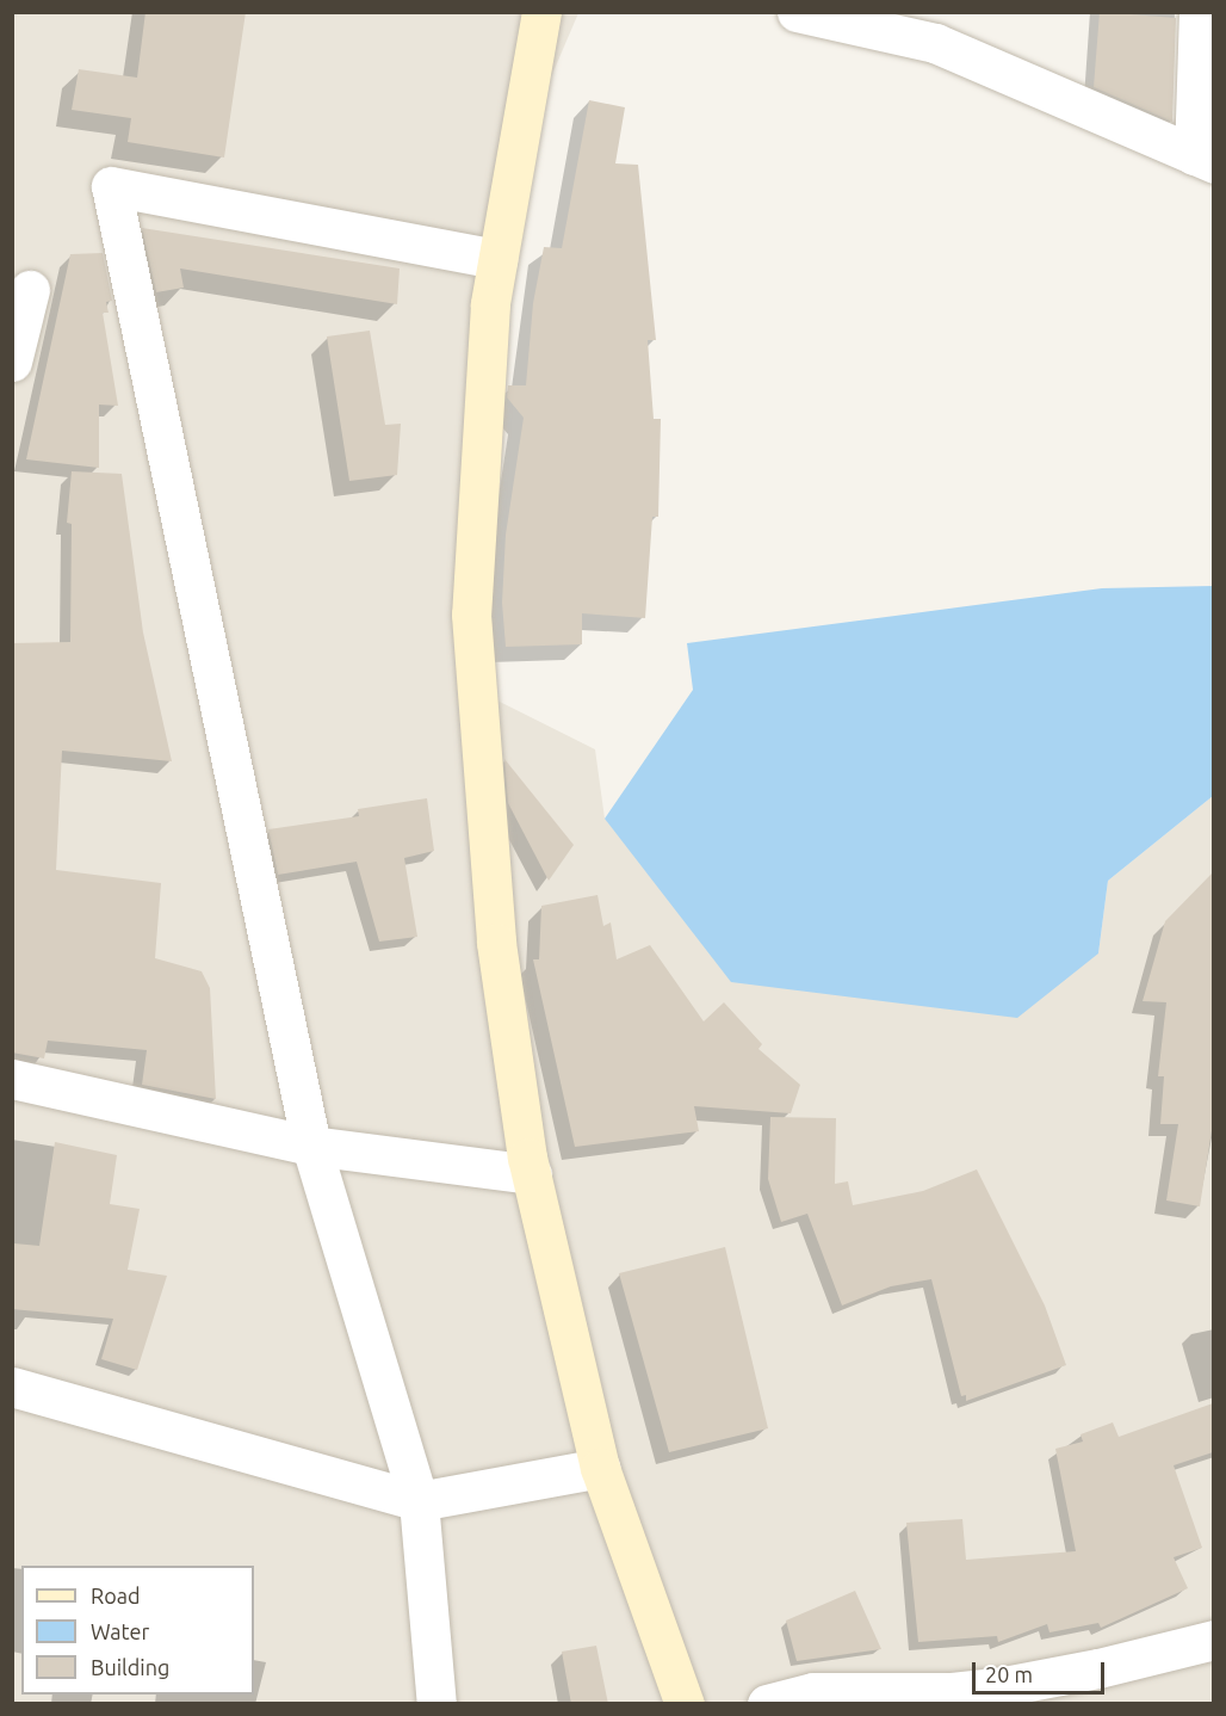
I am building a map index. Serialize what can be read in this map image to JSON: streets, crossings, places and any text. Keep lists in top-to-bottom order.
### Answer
{
  "legend": ["Road", "Water", "Building"],
  "scale_bar": "20 m"
}
